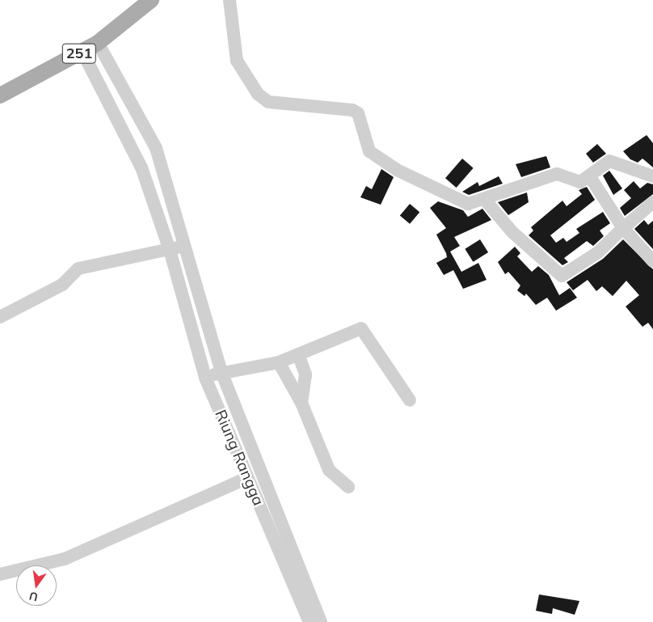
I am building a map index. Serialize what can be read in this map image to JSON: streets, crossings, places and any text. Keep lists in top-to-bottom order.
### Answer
{
  "streets": {
    "main road": ["251"],
    "street": ["Riung Rangga"]
  },
  "crossings": [
    ["251", "Riung Rangga"]
  ],
  "north": "bottom"
}
